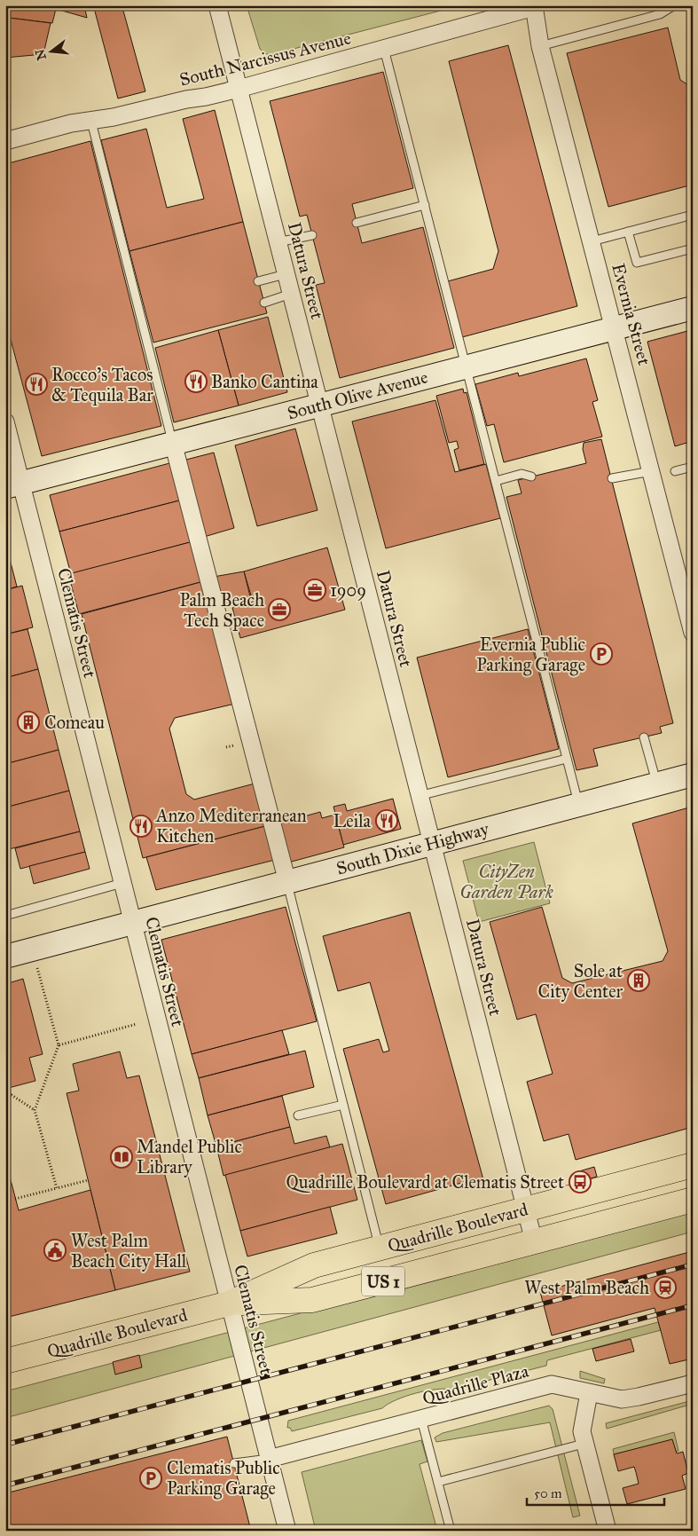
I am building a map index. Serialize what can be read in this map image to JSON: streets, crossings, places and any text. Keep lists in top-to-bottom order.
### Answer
{
  "streets": {
    "main road": ["Quadrille Boulevard", "US 1"],
    "street": [
      "South Narcissus Avenue",
      "Datura Street",
      "Evernia Street",
      "South Olive Avenue",
      "Clematis Street",
      "South Dixie Highway",
      "Quadrille Plaza"
    ]
  },
  "crossings": [
    ["South Narcissus Avenue", "Datura Street"],
    ["South Narcissus Avenue", "Evernia Street"],
    ["Datura Street", "South Olive Avenue"],
    ["Datura Street", "South Dixie Highway"],
    ["Datura Street", "Quadrille Boulevard"],
    ["Evernia Street", "South Olive Avenue"],
    ["South Olive Avenue", "Clematis Street"],
    ["Clematis Street", "South Dixie Highway"],
    ["Clematis Street", "Quadrille Boulevard"],
    ["Clematis Street", "Quadrille Plaza"]
  ],
  "parks": ["CityZen Garden Park"],
  "places": {
    "restaurant": [
      "Banko Cantina",
      "Rocco's Tacos & Tequila Bar",
      "Leila",
      "Anzo Mediterranean Kitchen"
    ],
    "office": ["1909", "Palm Beach Tech Space"],
    "parking": ["Evernia Public Parking Garage", "Clematis Public Parking Garage"],
    "building": ["Comeau", "Sole at City Center"],
    "library": ["Mandel Public Library"],
    "bus stop": ["Quadrille Boulevard at Clematis Street"],
    "public building": ["West Palm Beach City Hall"],
    "station": ["West Palm Beach"]
  },
  "scale_bar": "50 m",
  "north": "left"
}
